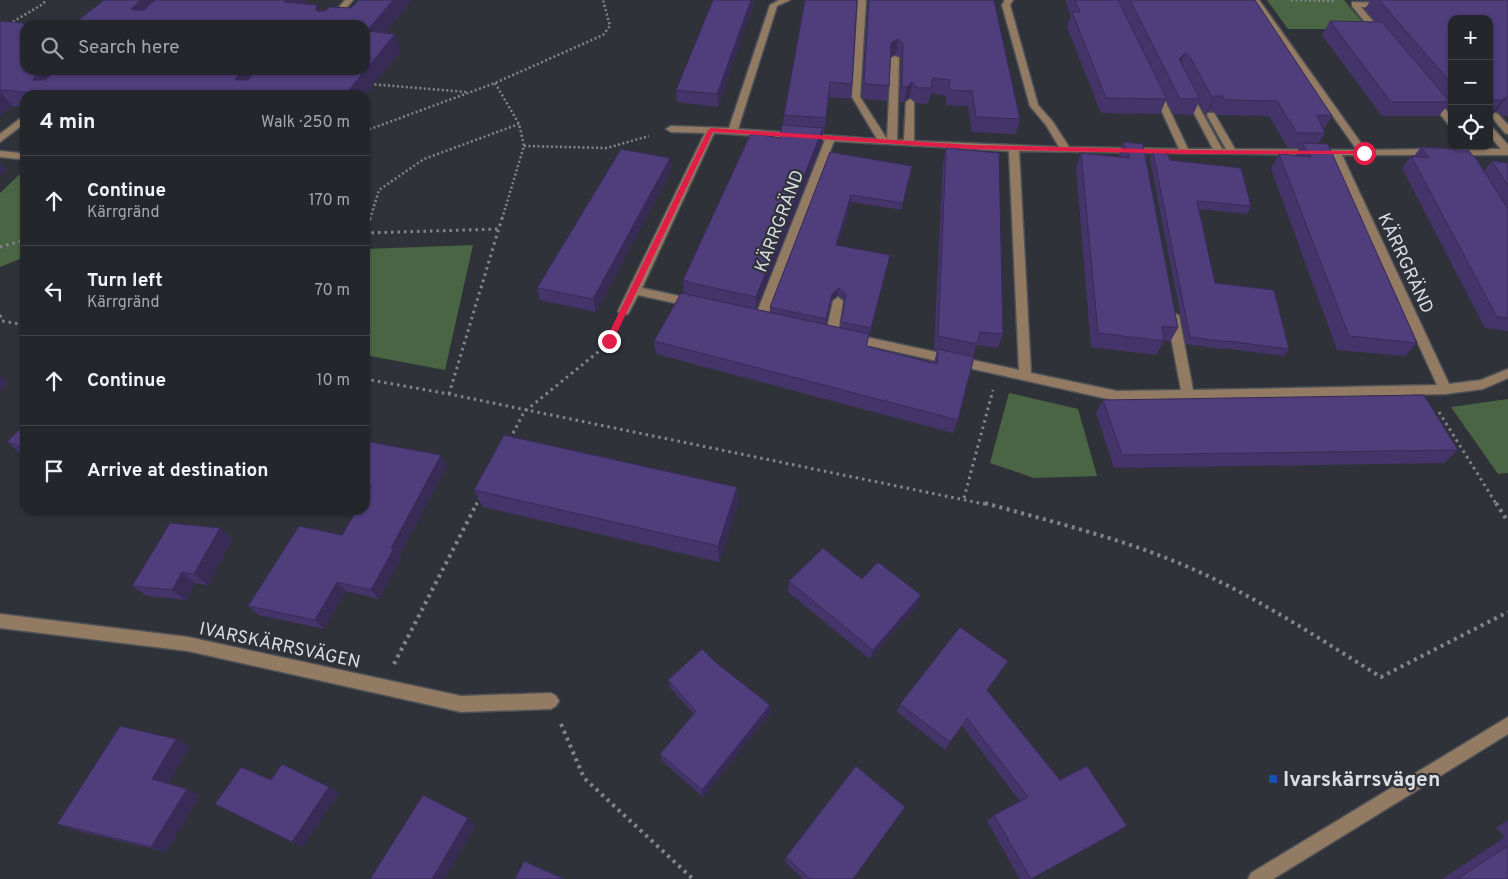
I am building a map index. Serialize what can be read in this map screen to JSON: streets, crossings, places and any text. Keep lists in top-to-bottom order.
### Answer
{
  "streets": {
    "street": ["KÄRRGRÄND", "IVARSKÄRRSVÄGEN"]
  },
  "places": {
    "transit": ["Ivarskärrsvägen"]
  },
  "page": {
    "map_buttons": ["+", "−"],
    "search": "Search here",
    "heading": ["4 min", "Walk · 250 m"],
    "list": [
      ["Continue", "Kärrgränd", "170 m"],
      ["Turn left", "Kärrgränd", "70 m"],
      ["Continue", "10 m"],
      "Arrive at destination"
    ]
  }
}
